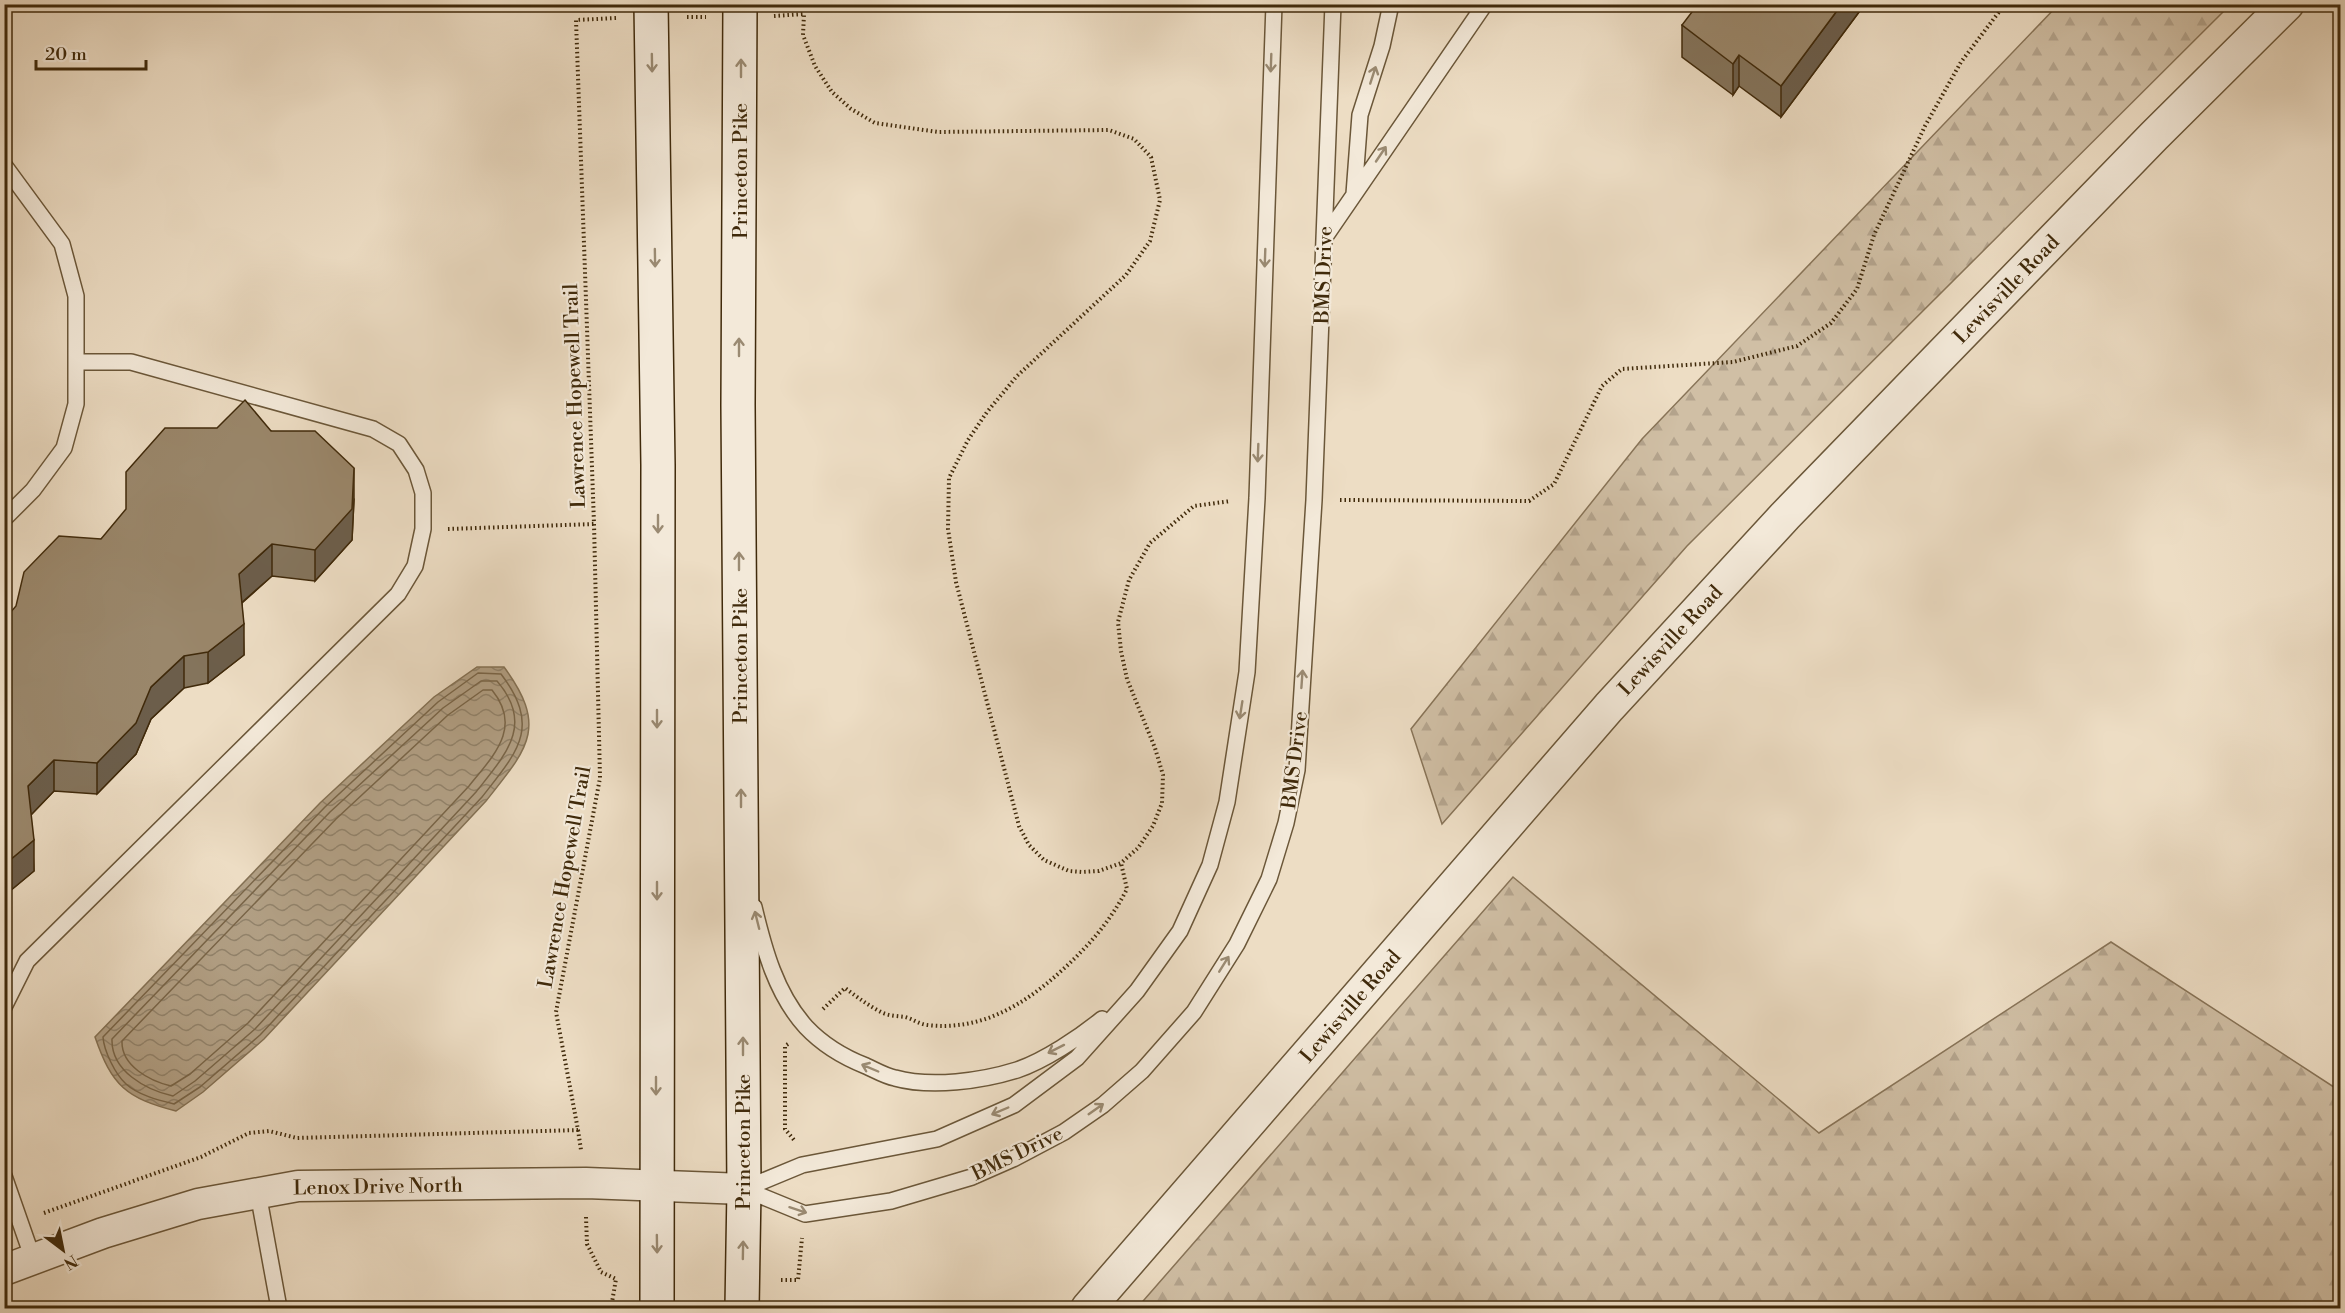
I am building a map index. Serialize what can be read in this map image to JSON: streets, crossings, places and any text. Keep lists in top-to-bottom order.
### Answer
{
  "streets": {
    "main road": ["Princeton Pike", "Lewisville Road"],
    "street": ["BMS Drive", "Lenox Drive North"],
    "path": ["Lawrence Hopewell Trail"]
  },
  "crossings": [
    ["Princeton Pike", "BMS Drive"],
    ["Princeton Pike", "Lawrence Hopewell Trail"],
    ["BMS Drive", "Lenox Drive North"],
    ["Lawrence Hopewell Trail", "Lenox Drive North"]
  ],
  "scale_bar": "20 m",
  "north": "bottom right"
}
